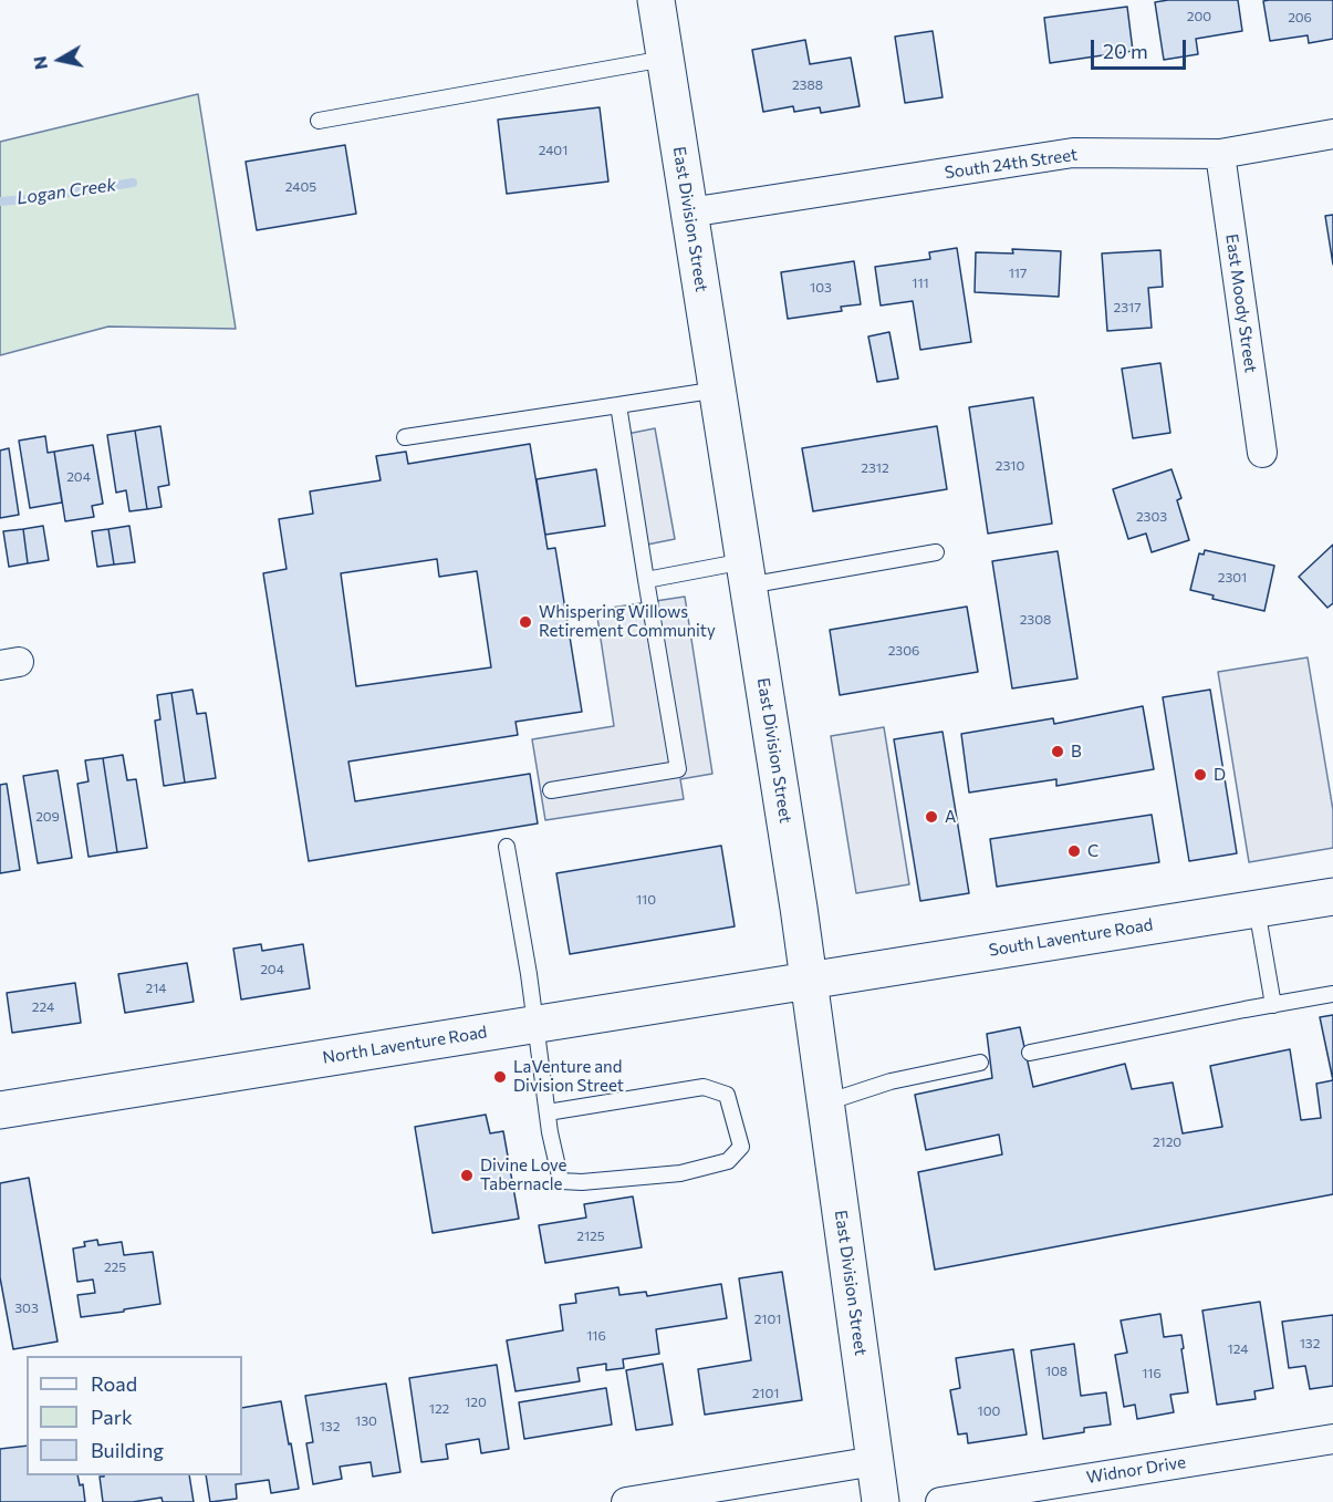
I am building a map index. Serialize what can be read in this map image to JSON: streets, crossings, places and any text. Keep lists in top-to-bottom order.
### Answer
{
  "streets": {
    "street": [
      "South 24th Street",
      "East Division Street",
      "East Moody Street",
      "South Laventure Road",
      "North Laventure Road",
      "Widnor Drive"
    ]
  },
  "crossings": [
    ["South 24th Street", "East Division Street"],
    ["South 24th Street", "East Moody Street"],
    ["East Division Street", "South Laventure Road"],
    ["East Division Street", "North Laventure Road"],
    ["South Laventure Road", "North Laventure Road"]
  ],
  "water": ["Logan Creek"],
  "places": [
    "Whispering Willows Retirement Community",
    "B",
    "D",
    "A",
    "C",
    "LaVenture and Division Street",
    "Divine Love Tabernacle"
  ],
  "house_numbers": [
    "200",
    "206",
    "2388",
    "2401",
    "2405",
    "117",
    "111",
    "103",
    "2317",
    "2310",
    "2312",
    "204",
    "2303",
    "2301",
    "2308",
    "2306",
    "209",
    "110",
    "204",
    "214",
    "224",
    "2120",
    "2125",
    "225",
    "303",
    "2101",
    "116",
    "132",
    "124",
    "108",
    "116",
    "2101",
    "120",
    "122",
    "100",
    "130",
    "132"
  ],
  "legend": ["Road", "Park", "Building"],
  "scale_bar": "20 m",
  "north": "left"
}
